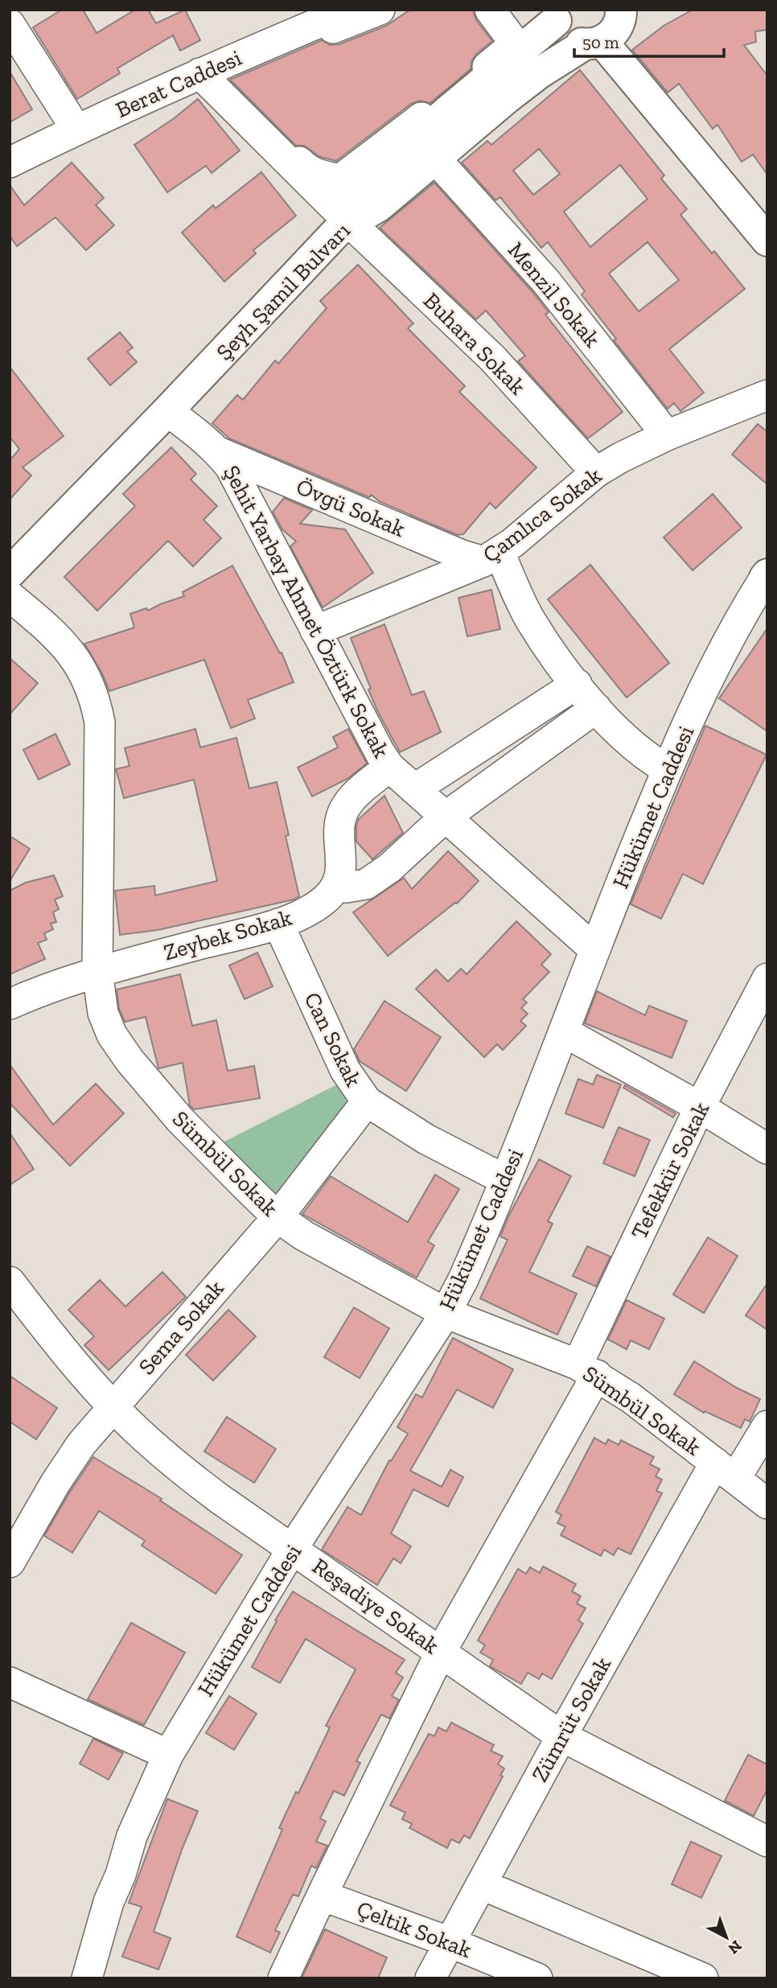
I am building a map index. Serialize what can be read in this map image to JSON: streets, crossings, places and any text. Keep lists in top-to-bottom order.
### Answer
{
  "streets": {
    "main road": ["Şeyh Şamil Bulvarı"],
    "street": [
      "Berat Caddesi",
      "Menzil Sokak",
      "Buhara Sokak",
      "Övgü Sokak",
      "Çamlıca Sokak",
      "Şehit Yarbay Ahmet Öztürk Sokak",
      "Hükümet Caddesi",
      "Zeybek Sokak",
      "Can Sokak",
      "Sümbül Sokak",
      "Tefekkür Sokak",
      "Sema Sokak",
      "Reşadiye Sokak",
      "Zümrüt Sokak",
      "Çeltik Sokak"
    ]
  },
  "crossings": [
    ["Berat Caddesi", "Buhara Sokak"],
    ["Şeyh Şamil Bulvarı", "Menzil Sokak"],
    ["Şeyh Şamil Bulvarı", "Buhara Sokak"],
    ["Şeyh Şamil Bulvarı", "Şehit Yarbay Ahmet Öztürk Sokak"],
    ["Menzil Sokak", "Çamlıca Sokak"],
    ["Buhara Sokak", "Çamlıca Sokak"],
    ["Övgü Sokak", "Çamlıca Sokak"],
    ["Övgü Sokak", "Şehit Yarbay Ahmet Öztürk Sokak"],
    ["Çamlıca Sokak", "Şehit Yarbay Ahmet Öztürk Sokak"],
    ["Şehit Yarbay Ahmet Öztürk Sokak", "Hükümet Caddesi"],
    ["Hükümet Caddesi", "Can Sokak"],
    ["Hükümet Caddesi", "Sümbül Sokak"],
    ["Hükümet Caddesi", "Reşadiye Sokak"],
    ["Zeybek Sokak", "Can Sokak"],
    ["Zeybek Sokak", "Sümbül Sokak"],
    ["Can Sokak", "Sema Sokak"],
    ["Sümbül Sokak", "Tefekkür Sokak"],
    ["Sümbül Sokak", "Sema Sokak"],
    ["Sümbül Sokak", "Zümrüt Sokak"],
    ["Tefekkür Sokak", "Reşadiye Sokak"],
    ["Tefekkür Sokak", "Çeltik Sokak"],
    ["Sema Sokak", "Reşadiye Sokak"],
    ["Reşadiye Sokak", "Zümrüt Sokak"],
    ["Zümrüt Sokak", "Çeltik Sokak"]
  ],
  "scale_bar": "50 m",
  "north": "bottom right"
}
